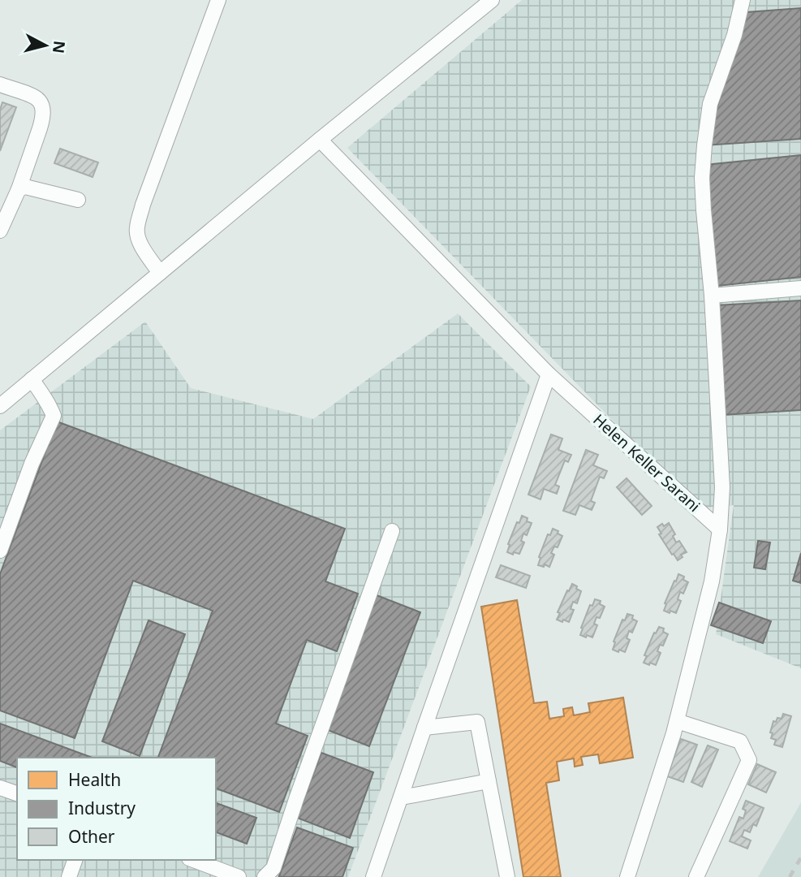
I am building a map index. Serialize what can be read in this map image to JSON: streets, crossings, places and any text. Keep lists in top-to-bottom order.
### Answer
{
  "streets": {
    "street": ["Helen Keller Sarani"]
  },
  "legend": ["Health", "Industry", "Other"],
  "north": "right"
}
